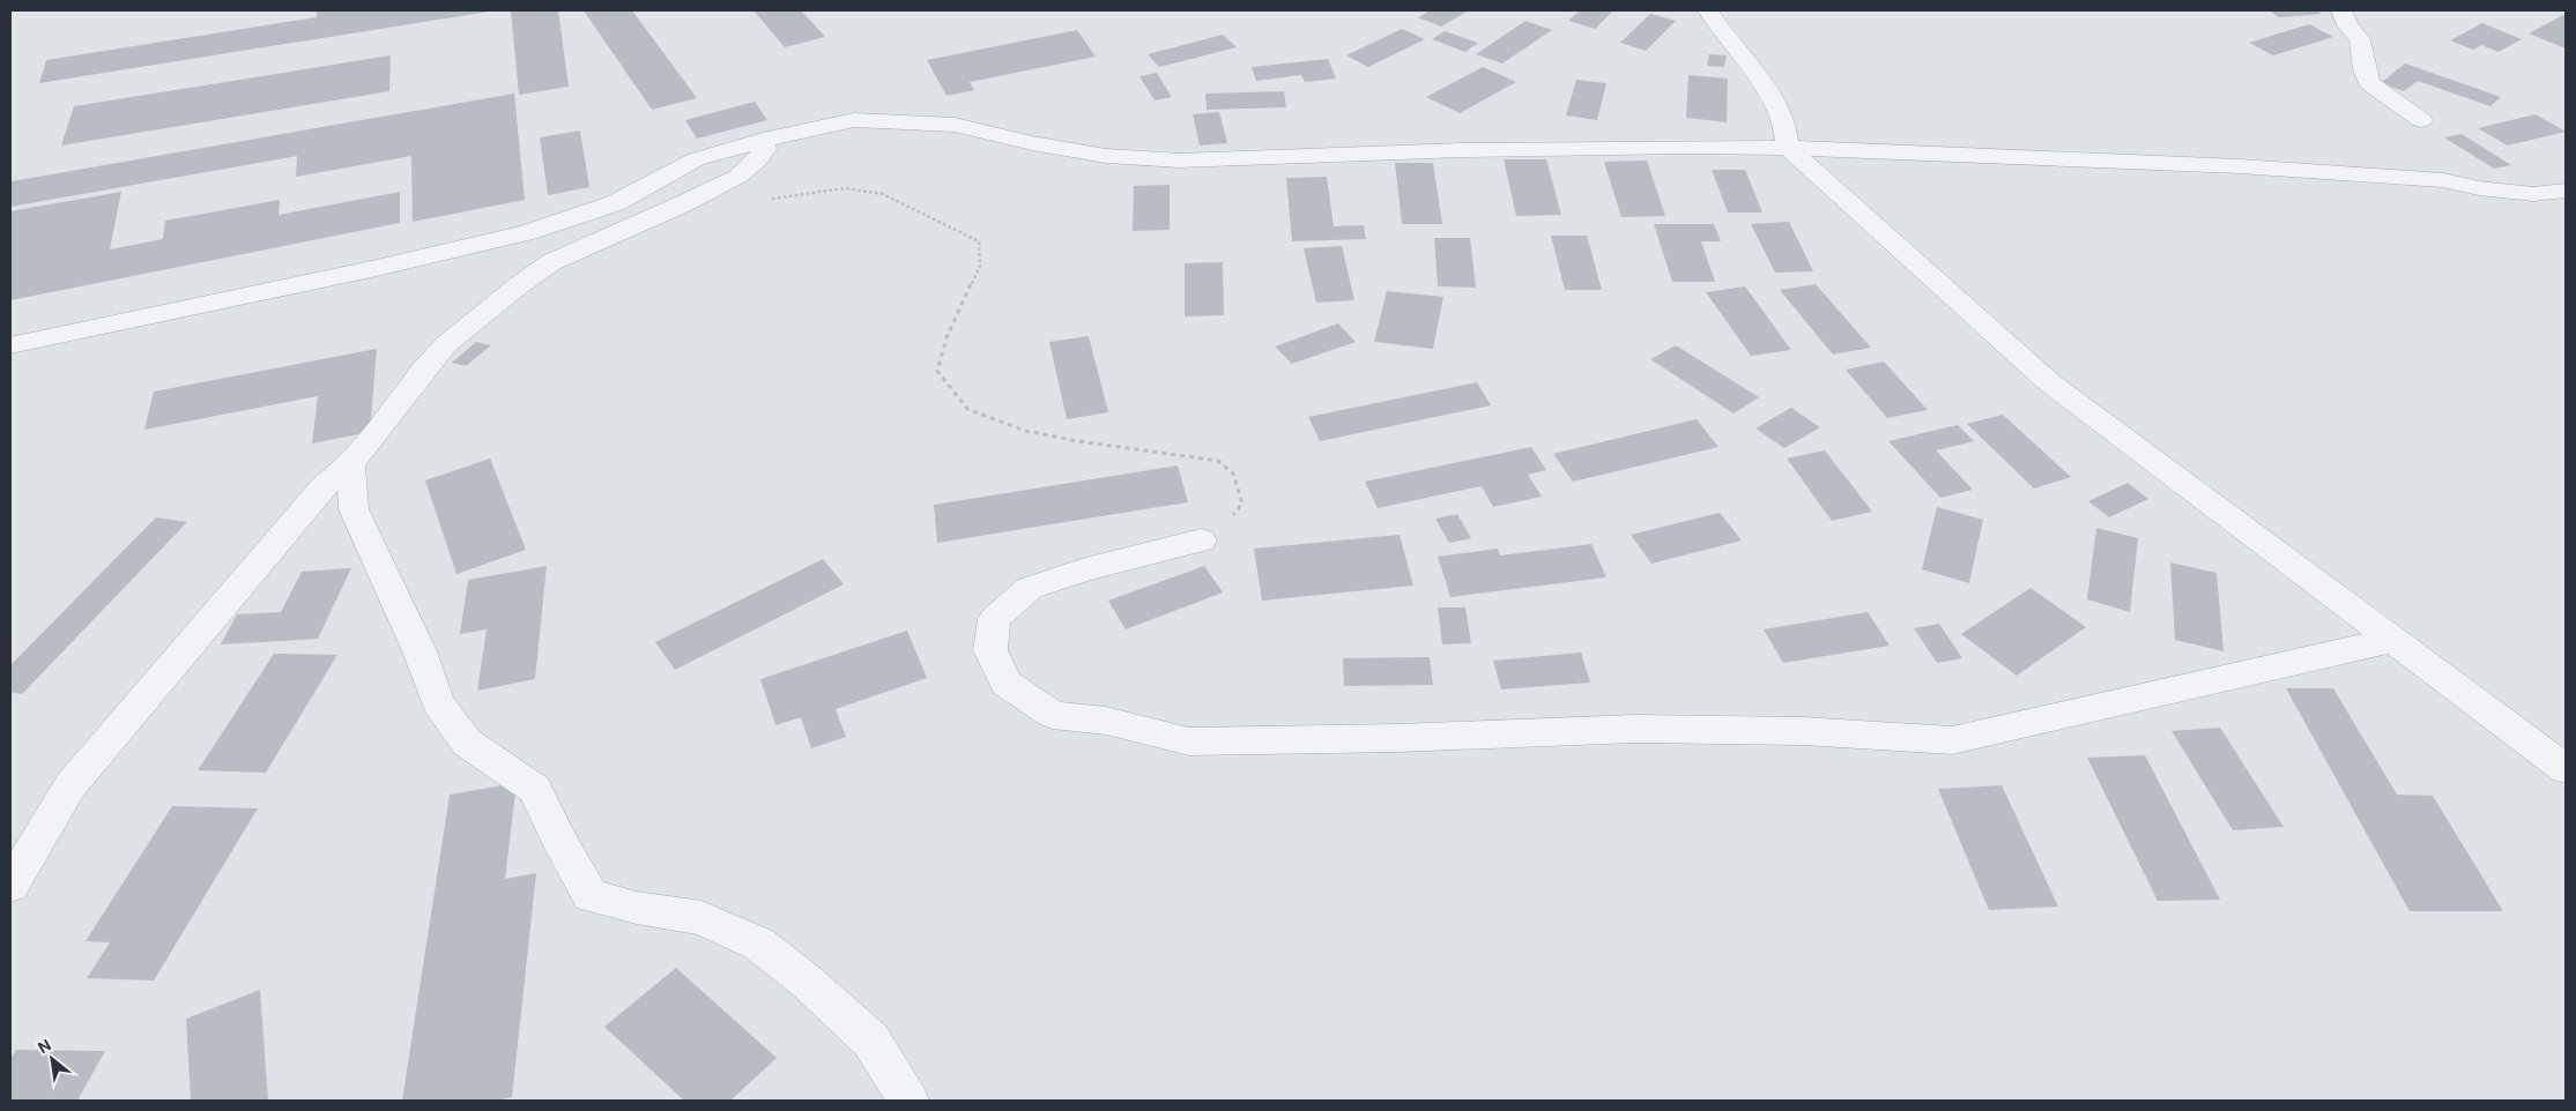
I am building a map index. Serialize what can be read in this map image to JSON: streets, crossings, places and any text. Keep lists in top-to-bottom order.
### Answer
{
  "north": "top left"
}
